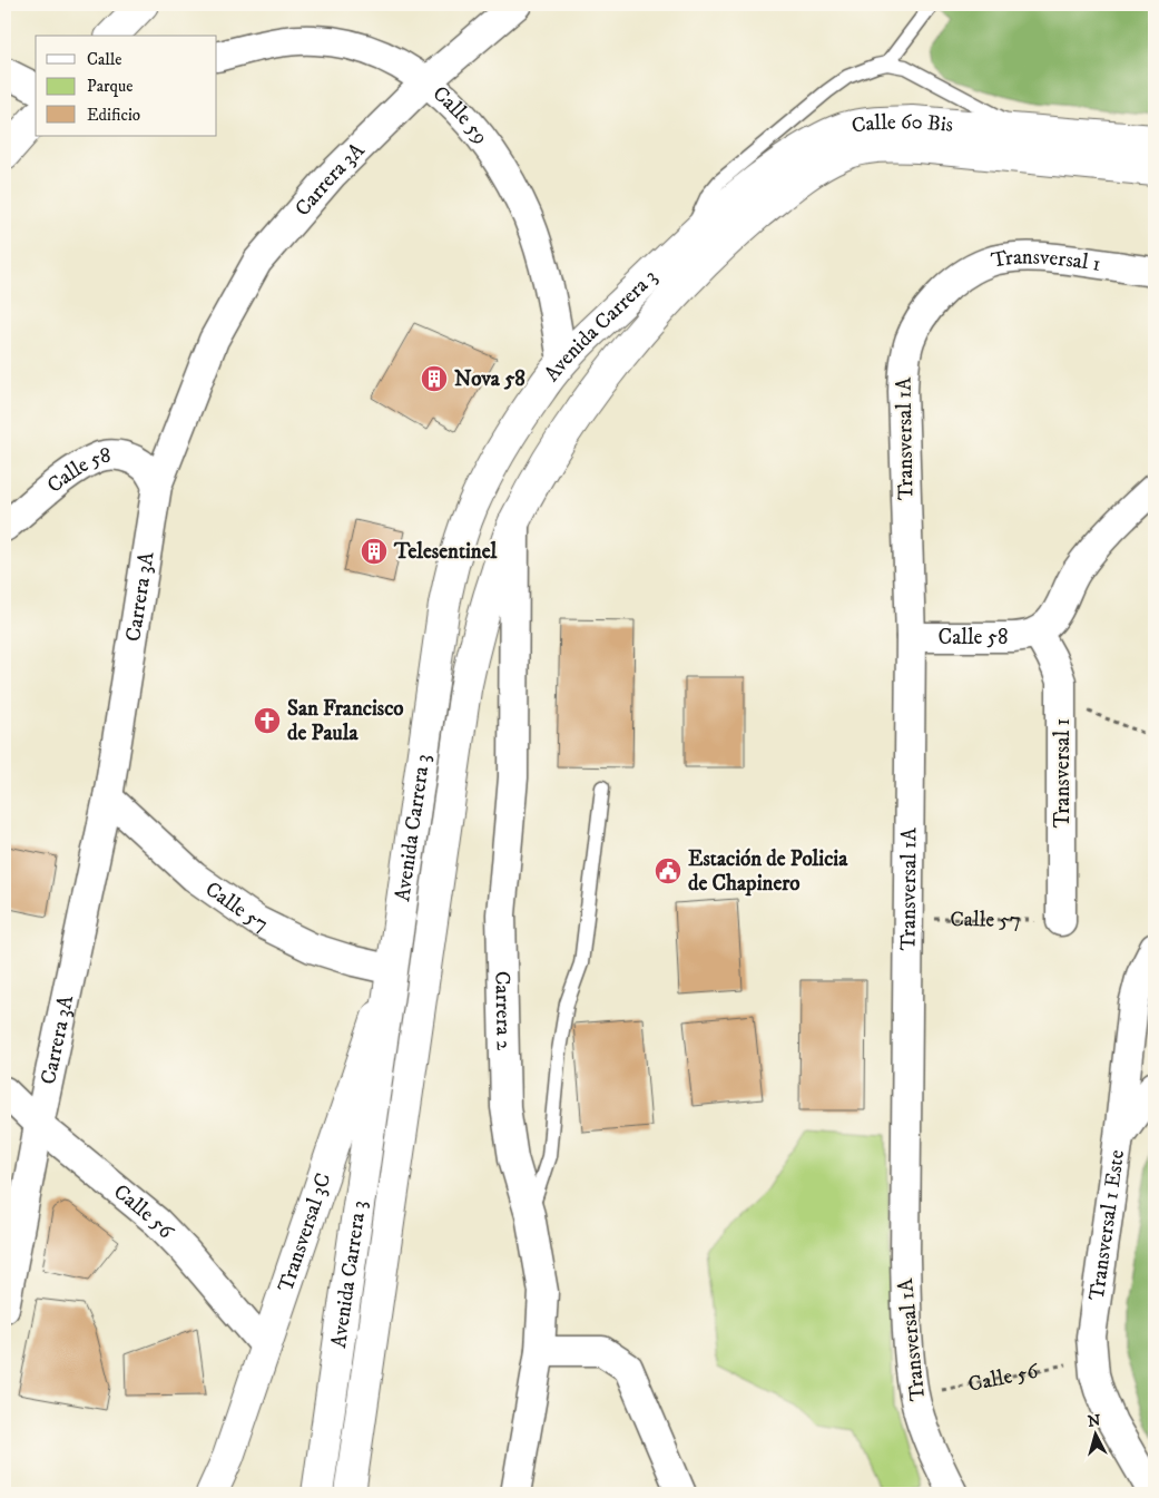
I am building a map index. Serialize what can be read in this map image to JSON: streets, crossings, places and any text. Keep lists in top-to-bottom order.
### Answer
{
  "streets": {
    "main road": ["Calle 60 Bis", "Avenida Carrera 3", "Transversal 3C"],
    "street": [
      "Calle 59",
      "Carrera 3A",
      "Transversal 1",
      "Transversal 1A",
      "Calle 58",
      "Calle 57",
      "Carrera 2",
      "Calle 56",
      "Transversal 1 Este"
    ]
  },
  "crossings": [
    ["Calle 59", "Carrera 3A"],
    ["Calle 59", "Avenida Carrera 3"],
    ["Calle 60 Bis", "Avenida Carrera 3"],
    ["Carrera 3A", "Calle 58"],
    ["Carrera 3A", "Calle 57"],
    ["Carrera 3A", "Calle 56"],
    ["Transversal 1", "Transversal 1A"],
    ["Transversal 1", "Calle 58"],
    ["Transversal 1", "Calle 57"],
    ["Avenida Carrera 3", "Calle 57"],
    ["Avenida Carrera 3", "Carrera 2"],
    ["Avenida Carrera 3", "Transversal 3C"],
    ["Transversal 1A", "Calle 58"],
    ["Transversal 1A", "Calle 57"],
    ["Transversal 1A", "Calle 56"],
    ["Calle 57", "Transversal 3C"],
    ["Calle 56", "Transversal 1 Este"],
    ["Calle 56", "Transversal 3C"]
  ],
  "places": {
    "building": ["Nova 58", "Telesentinel"],
    "church": ["San Francisco de Paula"],
    "public building": ["Estación de Policia de Chapinero"]
  },
  "legend": ["Calle", "Parque", "Edificio"],
  "north": "top"
}
